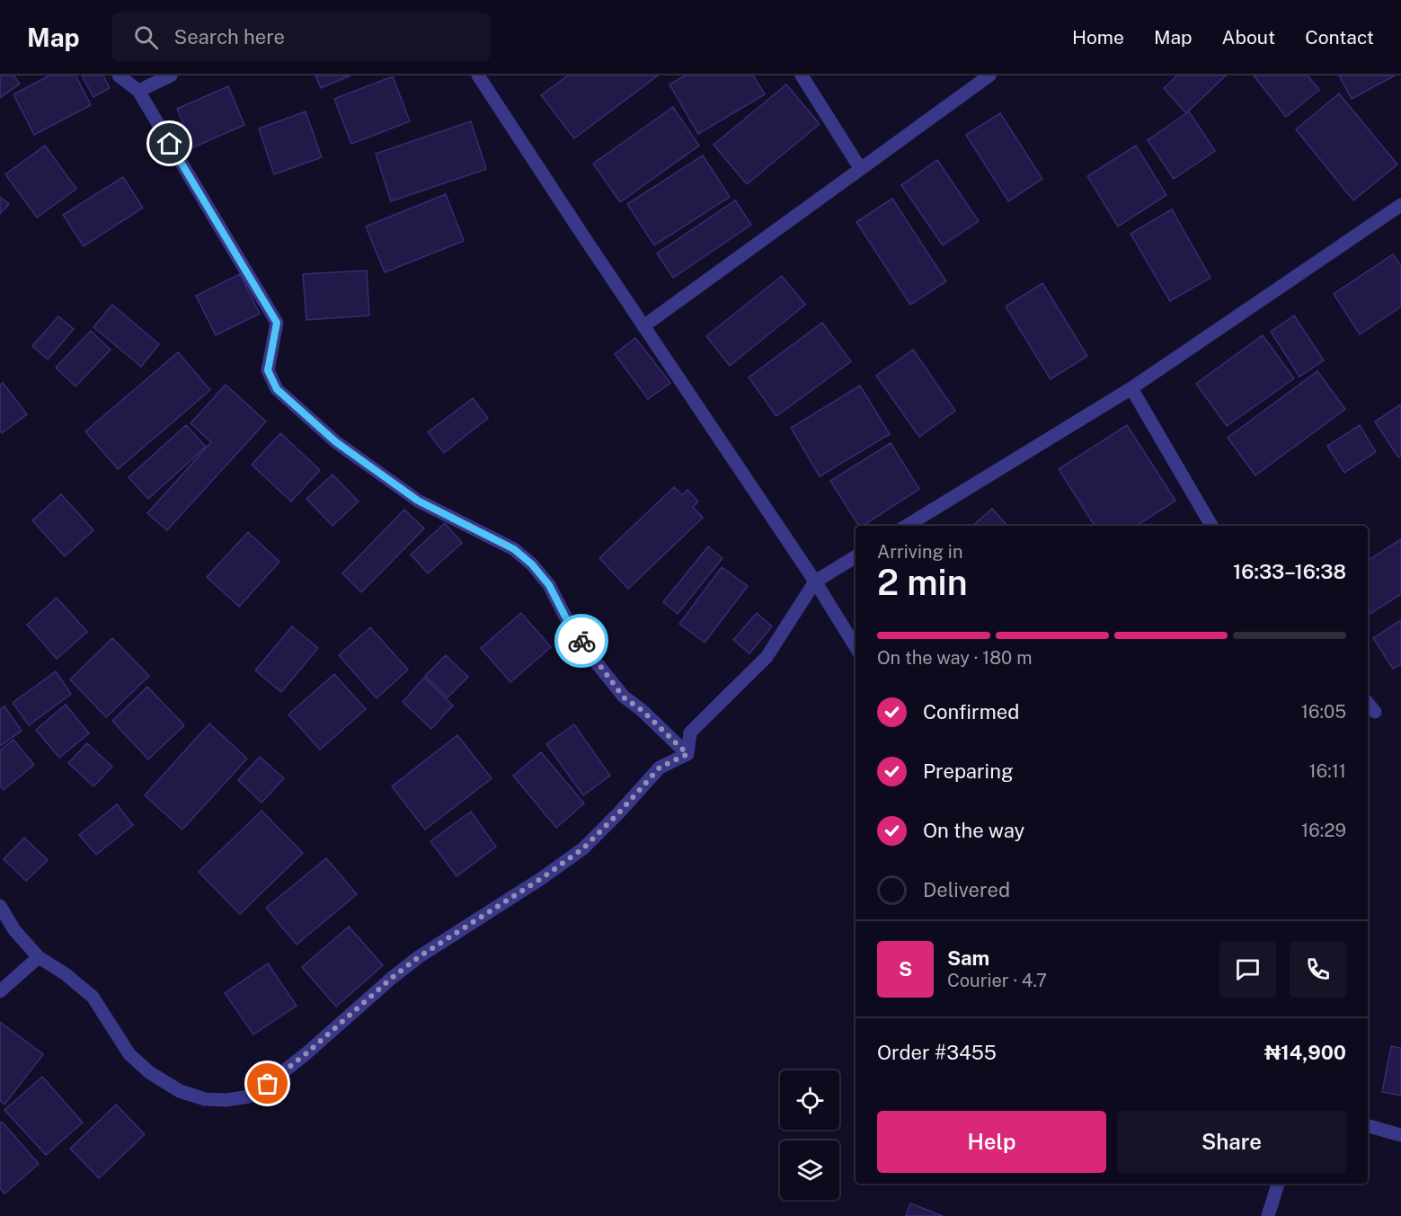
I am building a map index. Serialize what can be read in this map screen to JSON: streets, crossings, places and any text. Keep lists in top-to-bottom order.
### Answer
{
  "page": {
    "header": "Map",
    "search": "Search here",
    "nav": [
      "Home",
      "Map",
      "About",
      "Contact"
    ],
    "heading": ["2 min", "Arriving in", "16:33–16:38"],
    "panel": [
      "Sam",
      "Courier · 4.7",
      "Order #3455",
      "₦14,900"
    ],
    "bar": "On the way · 180 m",
    "list": [
      ["Confirmed", "16:05"],
      ["Preparing", "16:11"],
      ["On the way", "16:29"],
      "Delivered"
    ],
    "round": "S",
    "buttons": ["Help", "Share"]
  }
}
